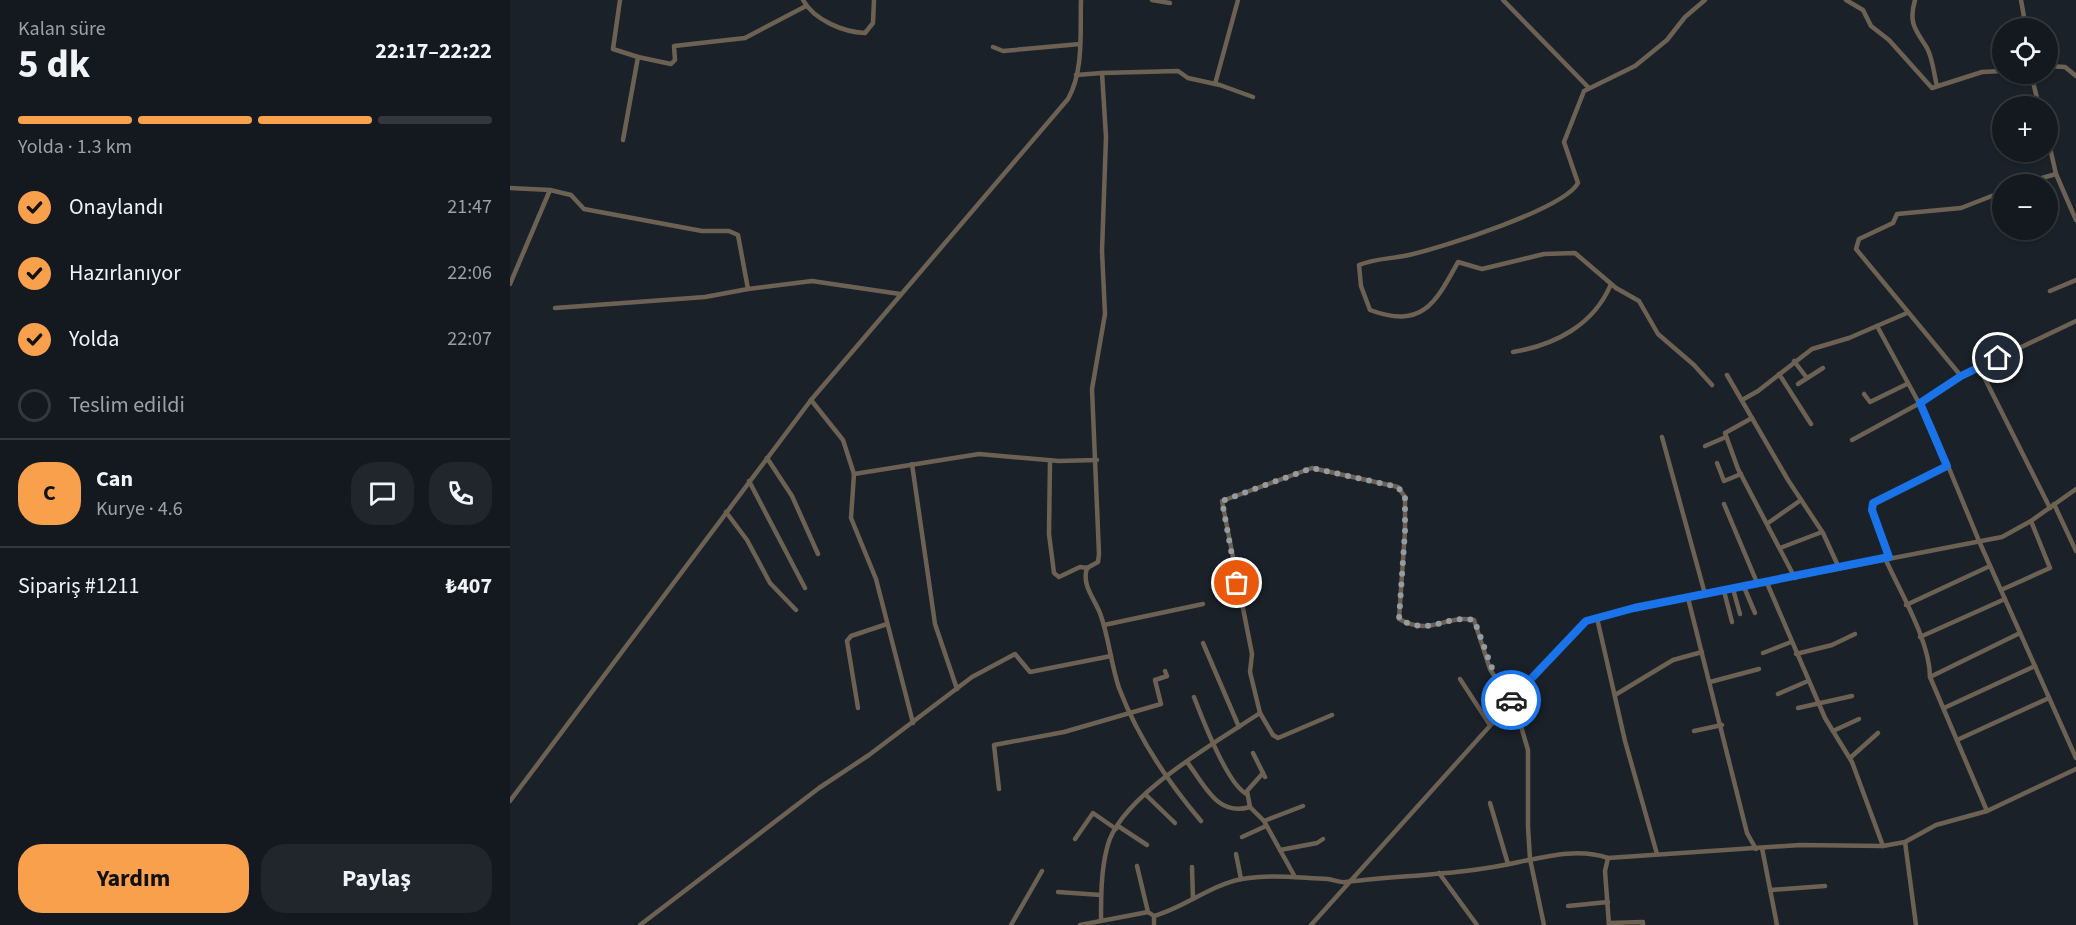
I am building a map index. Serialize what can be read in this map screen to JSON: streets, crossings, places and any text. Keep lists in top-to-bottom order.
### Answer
{
  "page": {
    "heading": ["5 dk", "Kalan süre", "22:17–22:22"],
    "panel": [
      "Can",
      "Kurye · 4.6",
      "Sipariş #1211",
      "₺407"
    ],
    "map_buttons": ["+", "−"],
    "bar": "Yolda · 1.3 km",
    "list": [
      ["Onaylandı", "21:47"],
      ["Hazırlanıyor", "22:06"],
      ["Yolda", "22:07"],
      "Teslim edildi"
    ],
    "round": "C",
    "buttons": ["Yardım", "Paylaş"]
  }
}
